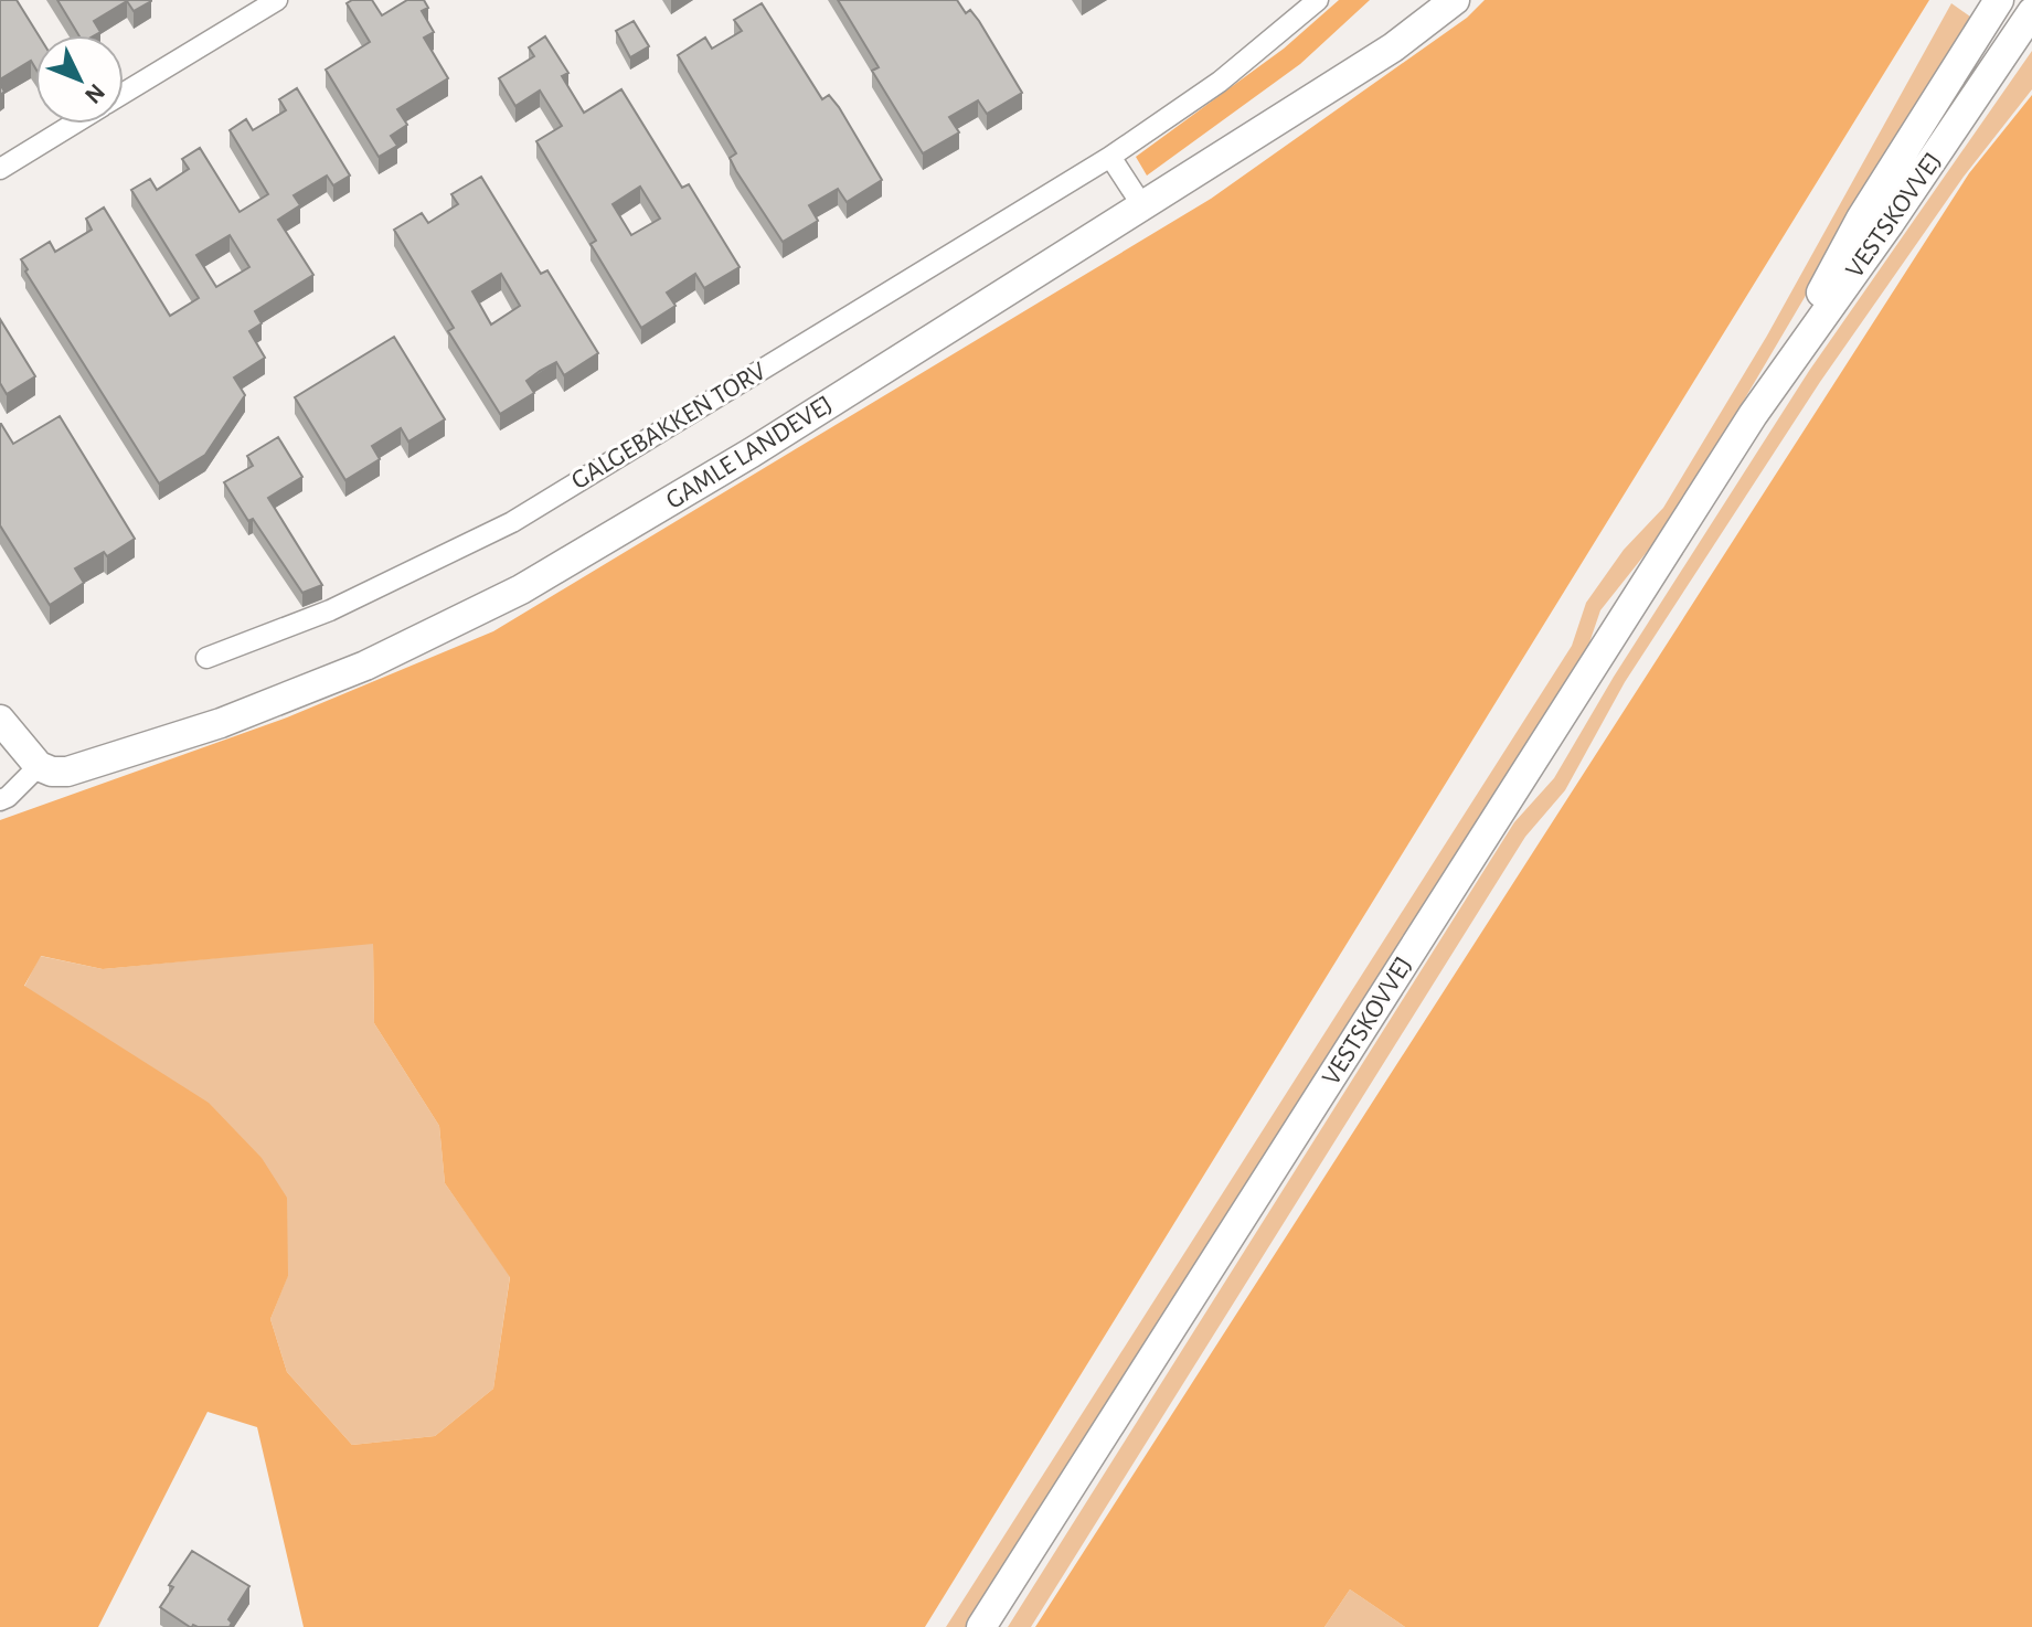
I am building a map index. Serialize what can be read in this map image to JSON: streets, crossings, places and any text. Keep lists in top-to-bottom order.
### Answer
{
  "streets": {
    "street": ["VESTSKOVVEJ", "GALGEBAKKEN TORV", "GAMLE LANDEVEJ"]
  },
  "north": "bottom right"
}
